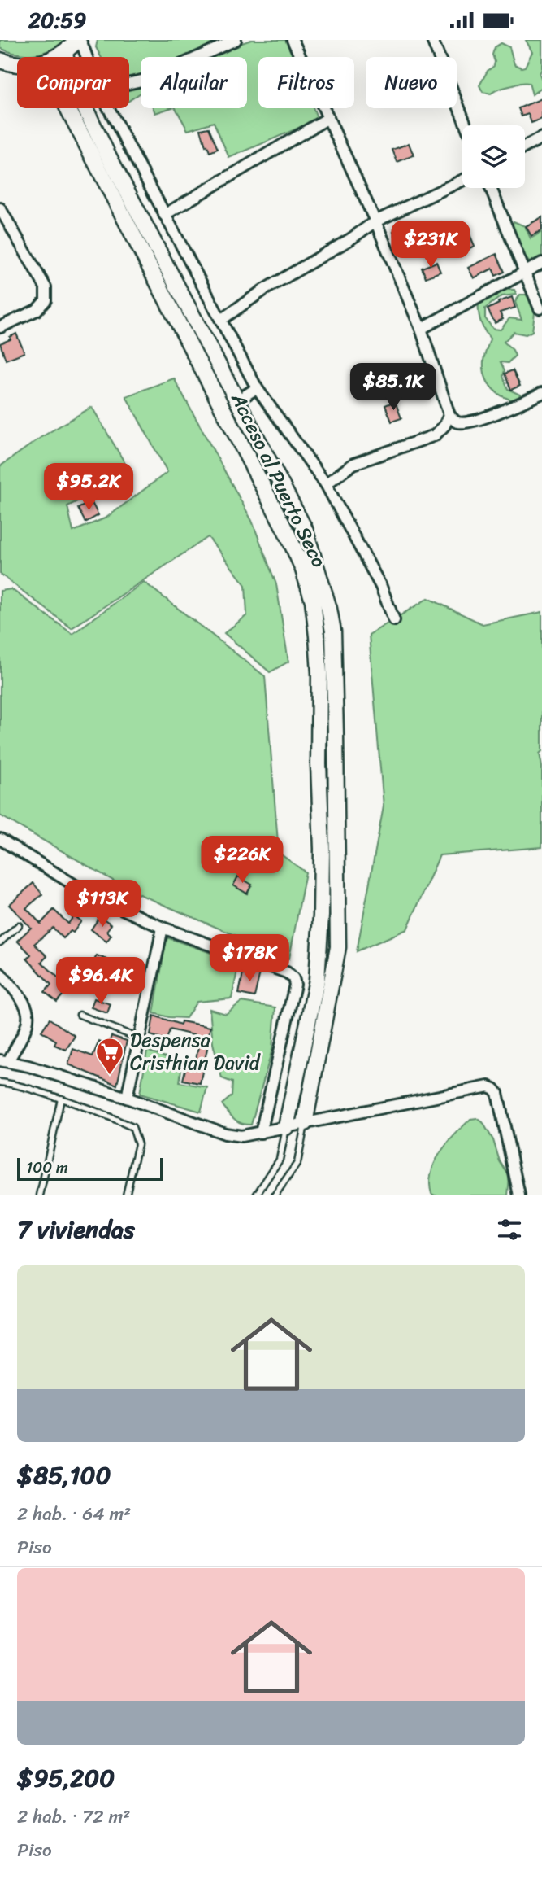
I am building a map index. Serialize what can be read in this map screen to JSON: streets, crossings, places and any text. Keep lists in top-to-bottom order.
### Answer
{
  "streets": {
    "main road": ["Acceso al Puerto Seco"]
  },
  "places": {
    "supermarket": ["Despensa Cristhian David"]
  },
  "scale_bar": "100 m",
  "page": {
    "status": "20:59",
    "chip": [
      "Comprar",
      "Alquilar",
      "Filtros",
      "Nuevo"
    ],
    "price": [
      "$231K",
      "$85.1K",
      "$95.2K",
      "$226K",
      "$113K",
      "$178K",
      "$96.4K"
    ],
    "scale": "100 m",
    "heading": "7 viviendas",
    "list": [
      {
        "name": "$85,100",
        "note": "2 hab. · 64 m² · Piso"
      },
      {
        "name": "$95,200",
        "note": "2 hab. · 72 m² · Piso"
      }
    ]
  }
}
